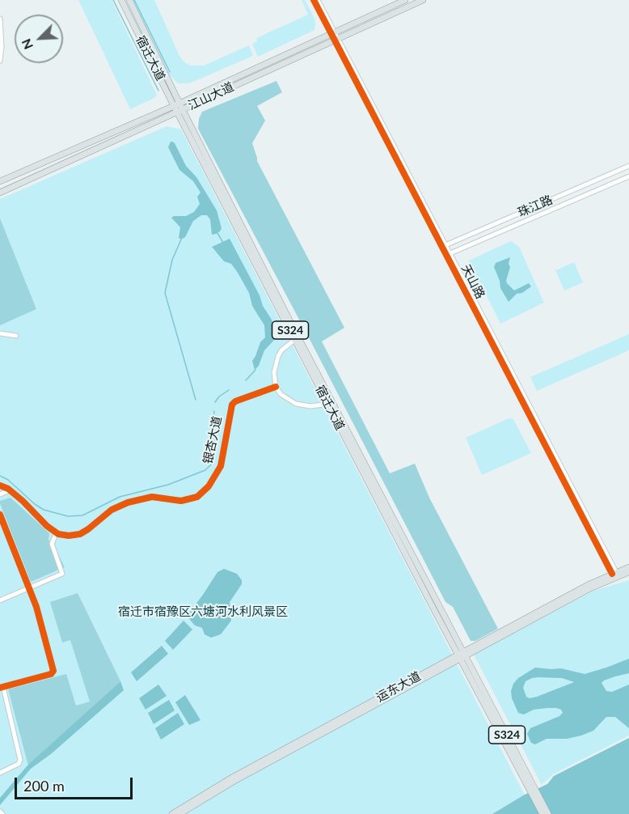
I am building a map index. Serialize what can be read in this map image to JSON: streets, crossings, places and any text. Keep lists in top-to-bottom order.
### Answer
{
  "streets": {
    "main road": [
      "宿迁大道",
      "江山大道",
      "S324",
      "运东大道"
    ],
    "street": ["珠江路", "天山路", "银杏大道"]
  },
  "crossings": [
    ["宿迁大道", "江山大道"],
    ["宿迁大道", "运东大道"],
    ["江山大道", "天山路"],
    ["珠江路", "天山路"],
    ["天山路", "运东大道"]
  ],
  "parks": ["宿迁市宿豫区六塘河水利风景区"],
  "scale_bar": "200 m",
  "north": "bottom left"
}
